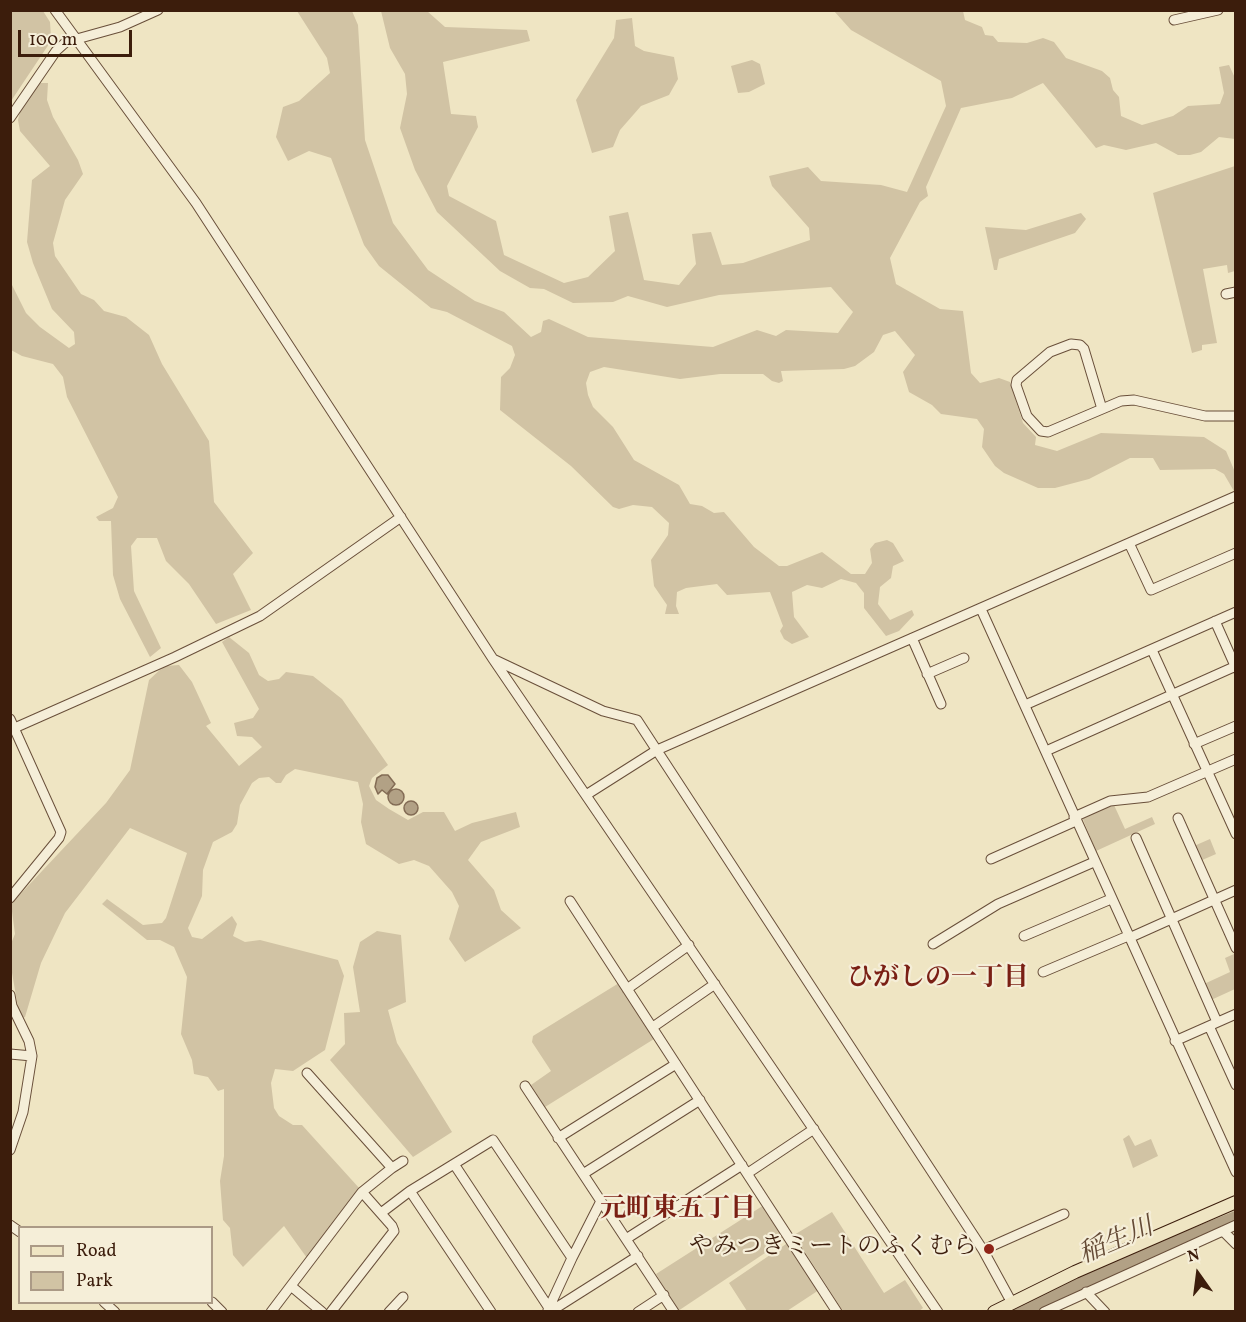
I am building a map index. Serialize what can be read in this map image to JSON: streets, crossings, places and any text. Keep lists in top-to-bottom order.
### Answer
{
  "districts": ["ひがしの一丁目", "元町東五丁目"],
  "water": ["稲生川"],
  "places": ["やみつきミートのふくむら"],
  "legend": ["Road", "Park"],
  "scale_bar": "100 m",
  "north": "top"
}
